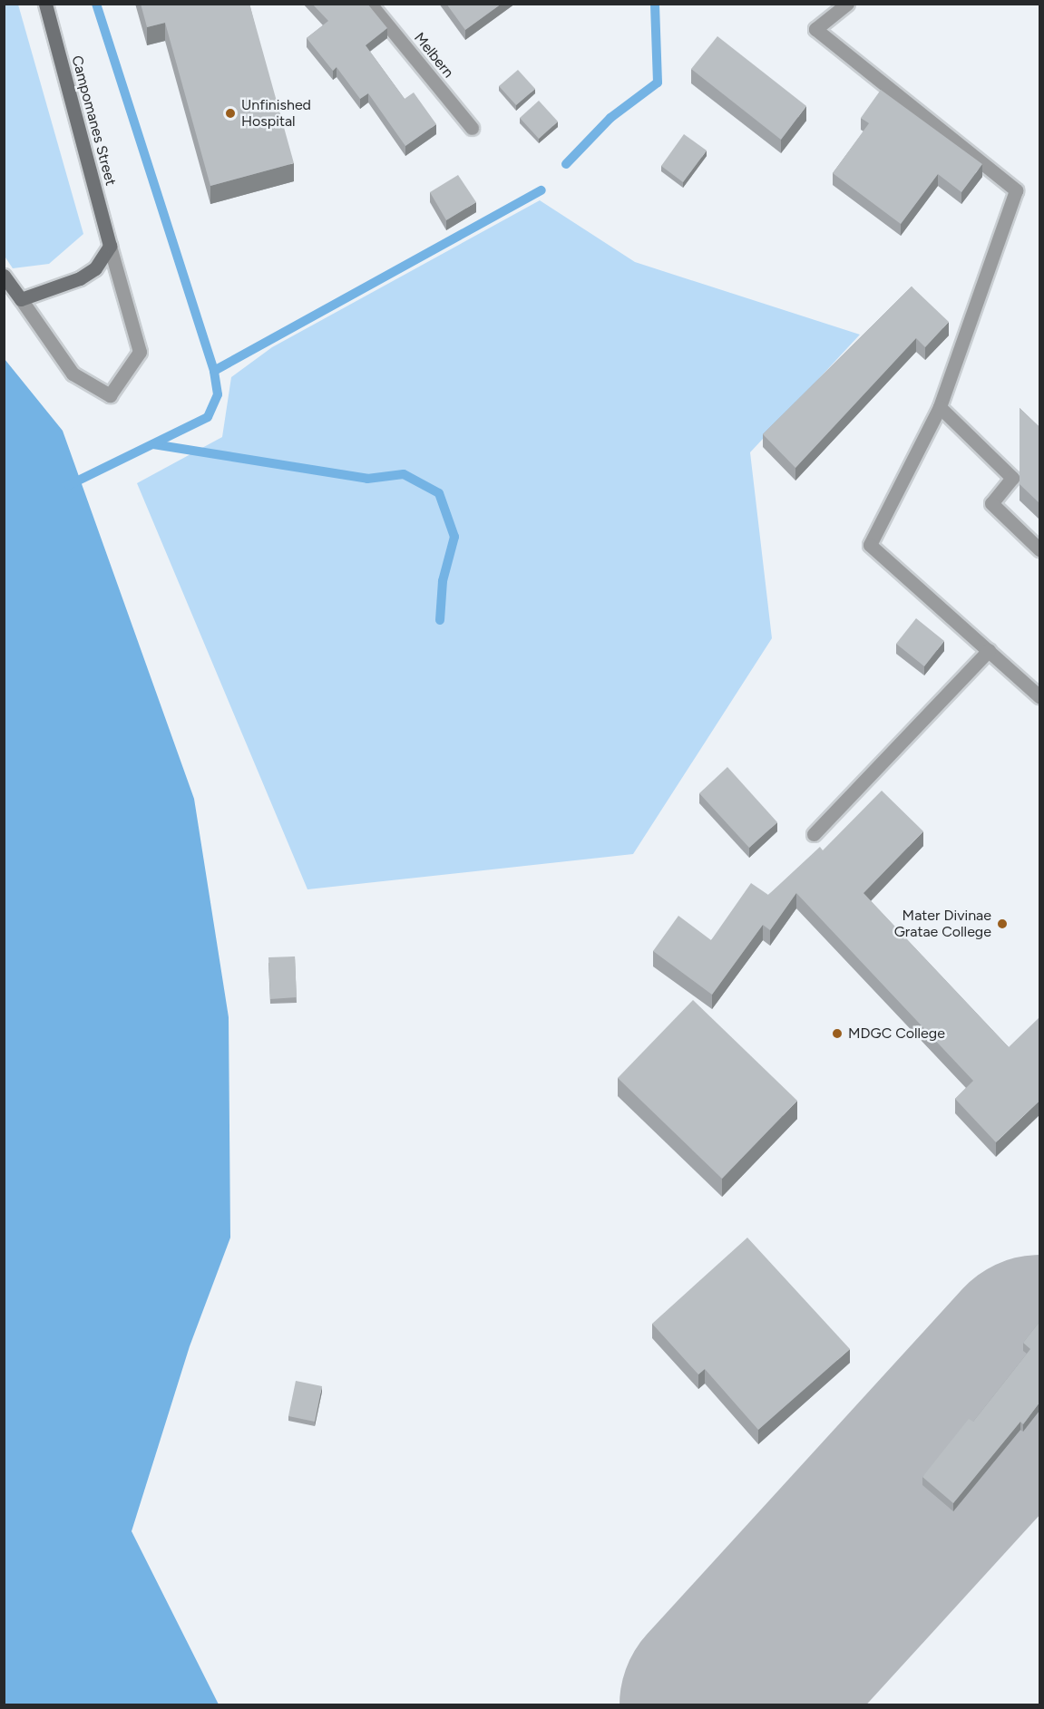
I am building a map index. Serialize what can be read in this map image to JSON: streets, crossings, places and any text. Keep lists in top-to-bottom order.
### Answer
{
  "streets": {
    "street": ["Melbern", "Campomanes Street"]
  },
  "places": ["Unfinished Hospital", "Mater Divinae Gratae College", "MDGC College"]
}
